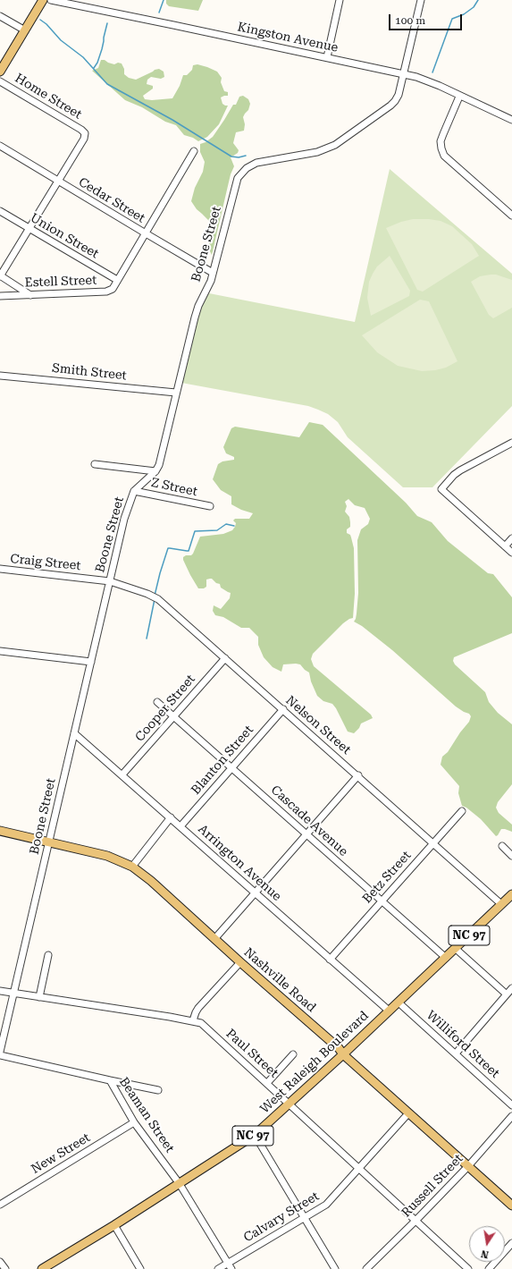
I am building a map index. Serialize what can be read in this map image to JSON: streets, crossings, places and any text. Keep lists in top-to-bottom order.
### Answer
{
  "streets": {
    "main road": ["NC 97", "Nashville Road", "West Raleigh Boulevard"],
    "street": [
      "Kingston Avenue",
      "Home Street",
      "Cedar Street",
      "Union Street",
      "Boone Street",
      "Estell Street",
      "Smith Street",
      "Z Street",
      "Craig Street",
      "Cooper Street",
      "Nelson Street",
      "Blanton Street",
      "Cascade Avenue",
      "Arrington Avenue",
      "Betz Street",
      "Williford Street",
      "Paul Street",
      "Beaman Street",
      "New Street",
      "Russell Street",
      "Calvary Street"
    ]
  },
  "crossings": [
    ["Kingston Avenue", "Boone Street"],
    ["Home Street", "Cedar Street"],
    ["Cedar Street", "Boone Street"],
    ["Cedar Street", "Estell Street"],
    ["Union Street", "Estell Street"],
    ["Boone Street", "Smith Street"],
    ["Boone Street", "Z Street"],
    ["Boone Street", "Craig Street"],
    ["Boone Street", "Nelson Street"],
    ["Boone Street", "Arrington Avenue"],
    ["Boone Street", "Nashville Road"],
    ["Boone Street", "Paul Street"],
    ["Craig Street", "Nelson Street"],
    ["Cooper Street", "Nelson Street"],
    ["Cooper Street", "Cascade Avenue"],
    ["Cooper Street", "Arrington Avenue"],
    ["Nelson Street", "Blanton Street"],
    ["Nelson Street", "Betz Street"],
    ["Nelson Street", "West Raleigh Boulevard"],
    ["Blanton Street", "Cascade Avenue"],
    ["Blanton Street", "Arrington Avenue"],
    ["Cascade Avenue", "Betz Street"],
    ["Cascade Avenue", "West Raleigh Boulevard"],
    ["Arrington Avenue", "Betz Street"],
    ["Arrington Avenue", "West Raleigh Boulevard"],
    ["Nashville Road", "West Raleigh Boulevard"],
    ["Nashville Road", "Russell Street"],
    ["Nashville Road", "Calvary Street"],
    ["Williford Street", "West Raleigh Boulevard"],
    ["Paul Street", "West Raleigh Boulevard"],
    ["Paul Street", "Russell Street"],
    ["Paul Street", "Calvary Street"],
    ["West Raleigh Boulevard", "Beaman Street"],
    ["Beaman Street", "New Street"],
    ["Beaman Street", "Calvary Street"]
  ],
  "scale_bar": "100 m",
  "north": "bottom"
}
